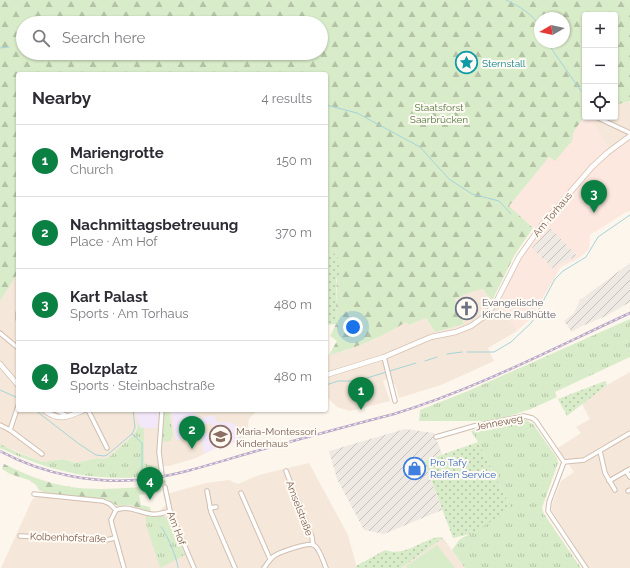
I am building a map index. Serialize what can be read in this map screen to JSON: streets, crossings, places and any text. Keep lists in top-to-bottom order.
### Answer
{
  "streets": {
    "main road": ["Am Torhaus"],
    "street": [
      "Jenneweg",
      "Amselstraße",
      "Am Hof",
      "Kolbenhofstraße"
    ]
  },
  "parks": ["Staatsforst Saarbrücken"],
  "places": {
    "place": ["Sternstall"],
    "church": ["Evangelische Kirche Rußhütte"],
    "school or university": ["Maria-Montessori Kinderhaus"],
    "shop": ["Pro Tafy Reifen Service"]
  },
  "north": "left",
  "page": {
    "map_buttons": ["+", "−"],
    "search": "Search here",
    "heading": ["Nearby", "4 results"],
    "list": [
      {
        "mark": "1",
        "name": "Mariengrotte",
        "note": "Church",
        "value": "150 m"
      },
      {
        "mark": "2",
        "name": "Nachmittagsbetreuung",
        "note": "Place · Am Hof",
        "value": "370 m"
      },
      {
        "mark": "3",
        "name": "Kart Palast",
        "note": "Sports · Am Torhaus",
        "value": "480 m"
      },
      {
        "mark": "4",
        "name": "Bolzplatz",
        "note": "Sports · Steinbachstraße",
        "value": "480 m"
      }
    ],
    "pins": [
      "3",
      "1",
      "2",
      "4"
    ]
  }
}
